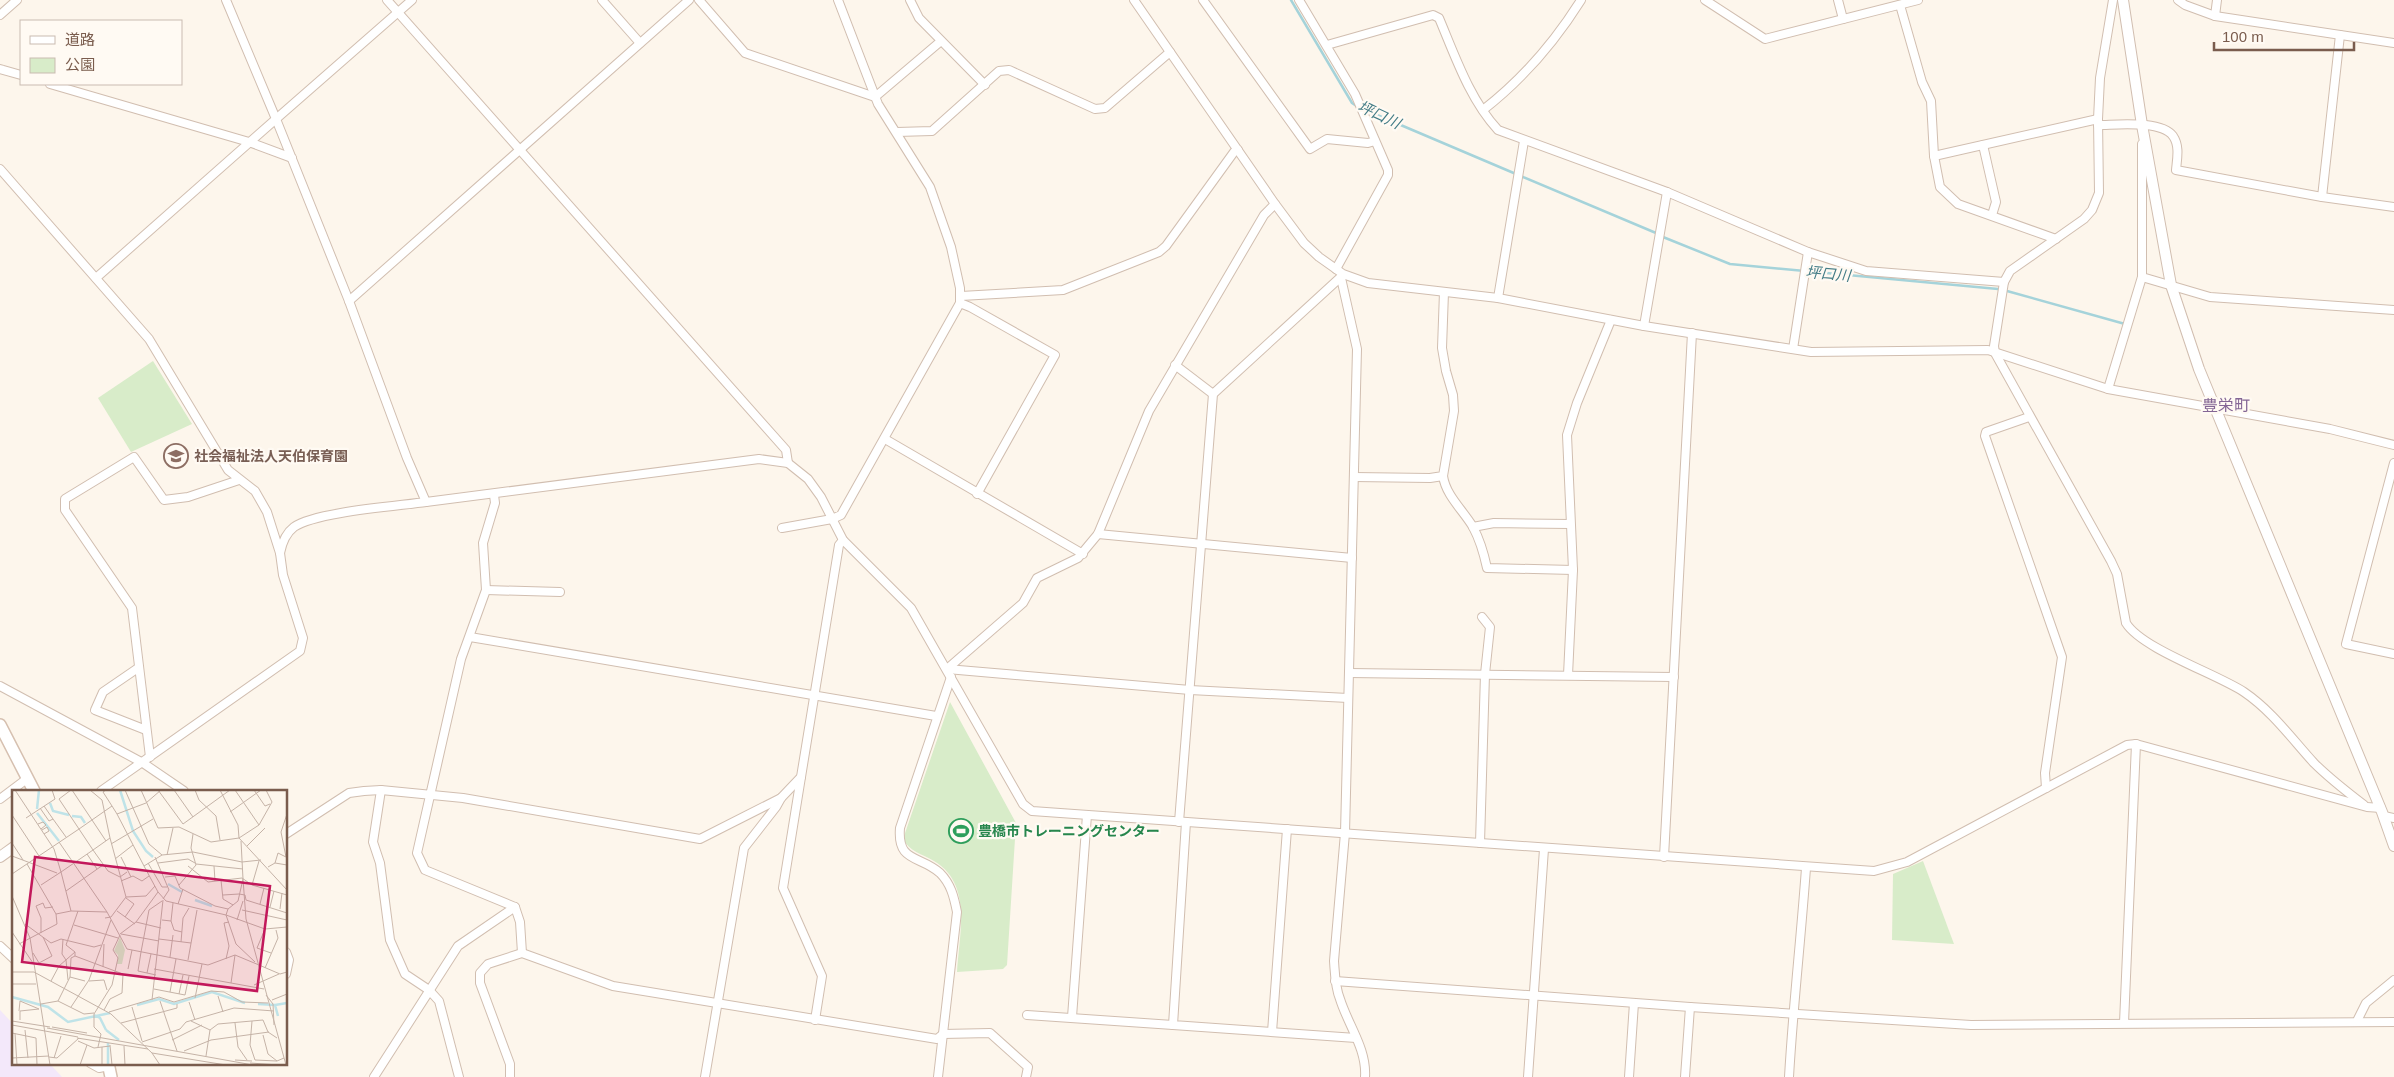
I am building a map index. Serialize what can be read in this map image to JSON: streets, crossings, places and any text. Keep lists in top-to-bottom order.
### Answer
{
  "districts": ["豊栄町"],
  "water": ["坪口川"],
  "places": {
    "school or university": ["社会福祉法人天伯保育園"],
    "sports": ["豊橋市トレーニングセンター"]
  },
  "legend": ["道路", "公園"],
  "scale_bar": "100 m"
}
